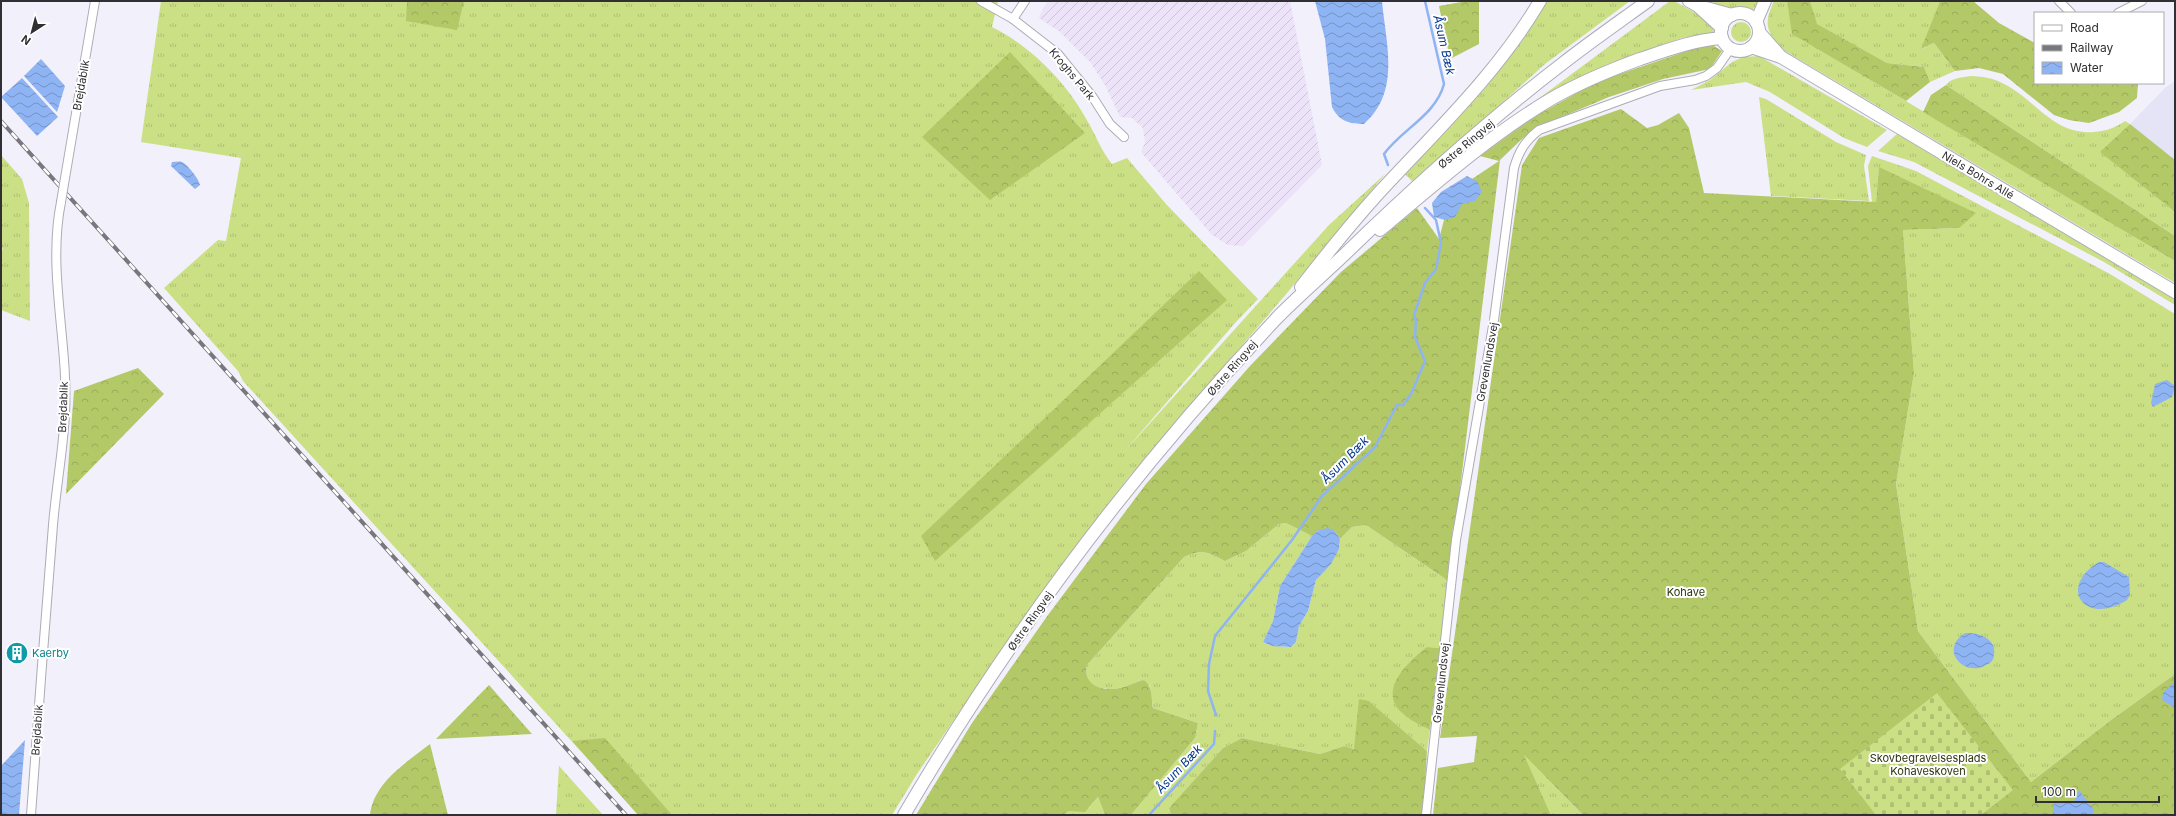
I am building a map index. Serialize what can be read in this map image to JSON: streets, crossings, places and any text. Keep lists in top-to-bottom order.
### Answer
{
  "streets": {
    "main road": ["Østre Ringvej", "Niels Bohrs Allé"],
    "street": ["Kroghs Park", "Brejdablik", "Grevenlundsvej"]
  },
  "crossings": [
    ["Niels Bohrs Allé", "Grevenlundsvej"]
  ],
  "water": ["Åsum Bæk"],
  "parks": ["Kohave", "Skovbegravelsesplads Kohaveskoven"],
  "places": {
    "building": ["Kaerby"]
  },
  "legend": ["Road", "Railway", "Water"],
  "scale_bar": "100 m",
  "north": "bottom left"
}
